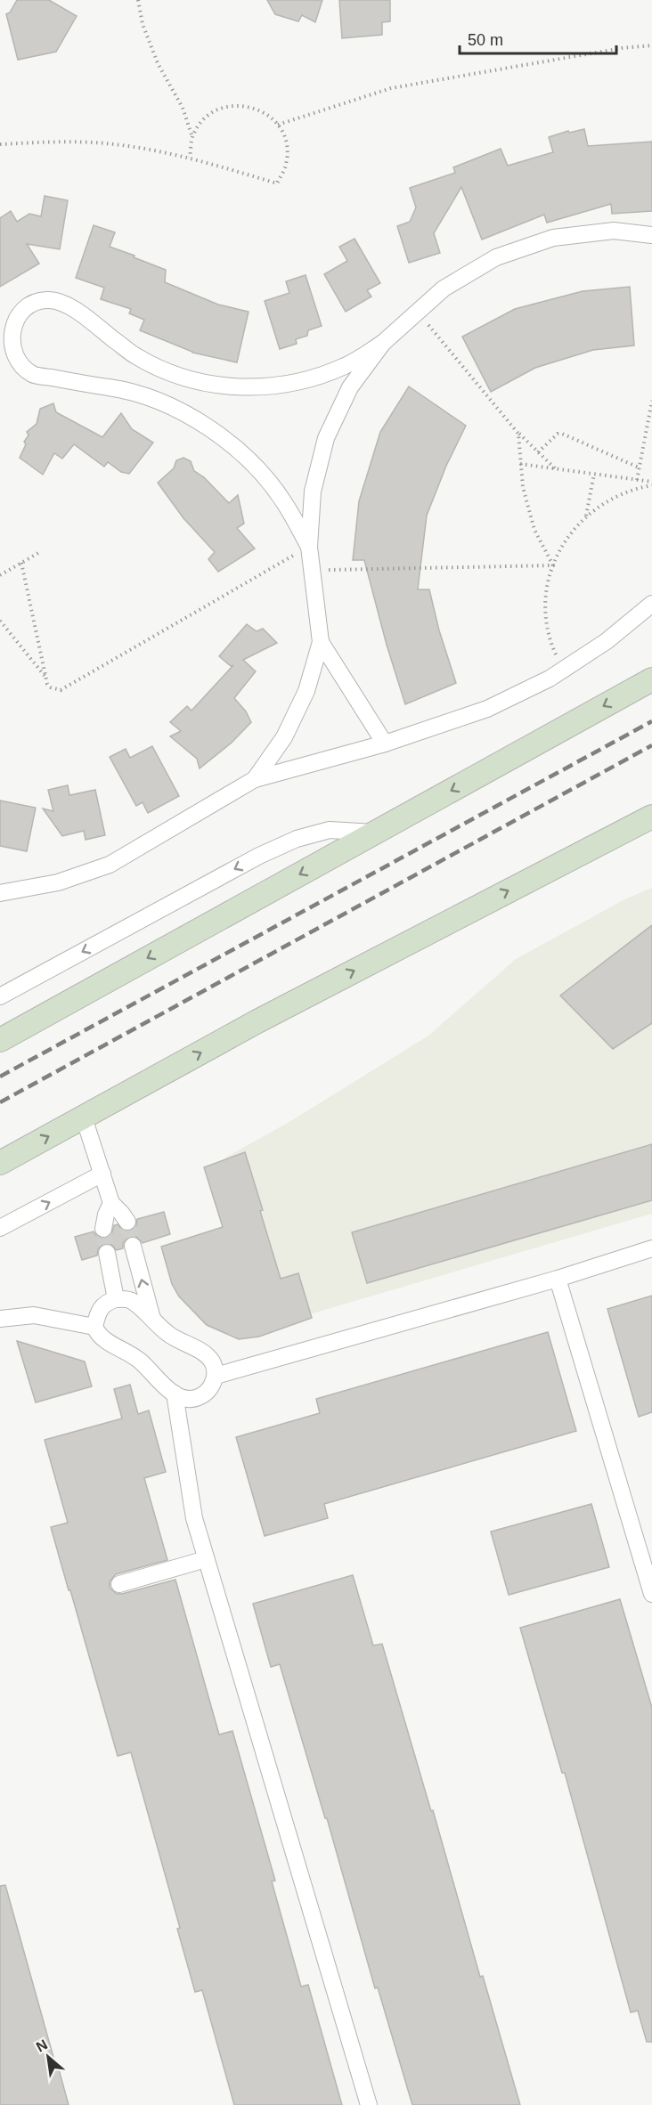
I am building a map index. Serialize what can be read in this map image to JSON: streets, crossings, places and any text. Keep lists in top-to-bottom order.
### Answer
{
  "scale_bar": "50 m",
  "north": "top left"
}
